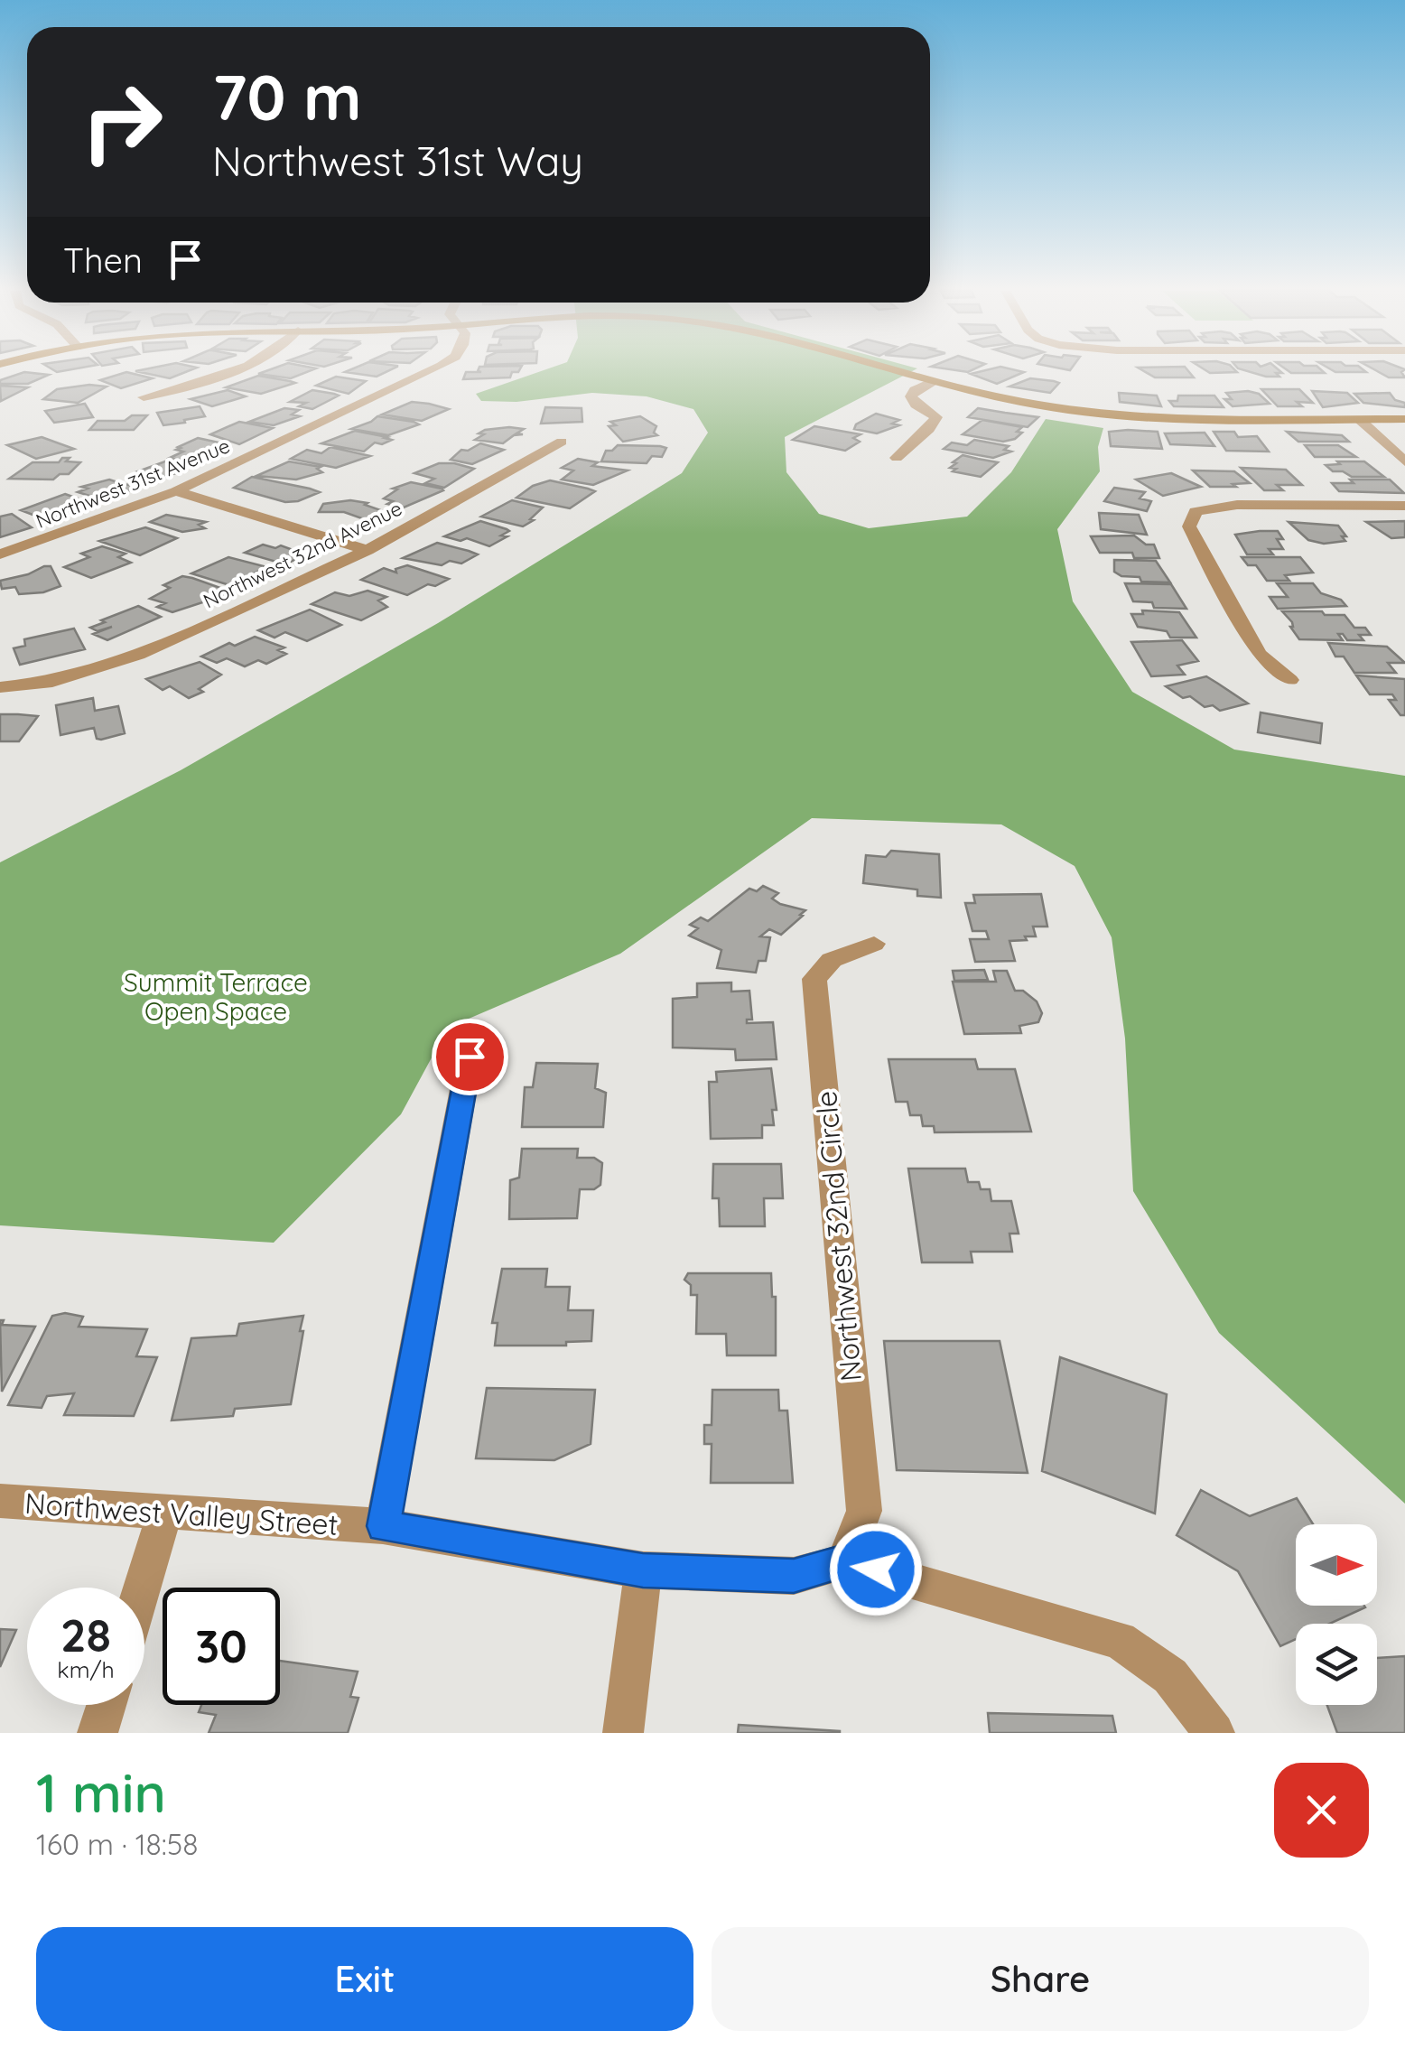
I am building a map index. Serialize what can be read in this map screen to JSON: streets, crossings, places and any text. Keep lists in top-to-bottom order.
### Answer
{
  "streets": {
    "street": [
      "Northwest 31st Avenue",
      "Northwest 32nd Avenue",
      "Northwest 32nd Circle",
      "Northwest Valley Street"
    ]
  },
  "crossings": [
    ["Northwest 32nd Circle", "Northwest Valley Street"]
  ],
  "parks": ["Summit Terrace Open Space"],
  "north": "right",
  "page": {
    "turn": ["70 m", "Northwest 31st Way"],
    "then": "Then",
    "speed": "28 km/h",
    "limit": "30",
    "heading": ["1 min", "160 m · 18:58"],
    "buttons": ["Exit", "Share"]
  }
}
